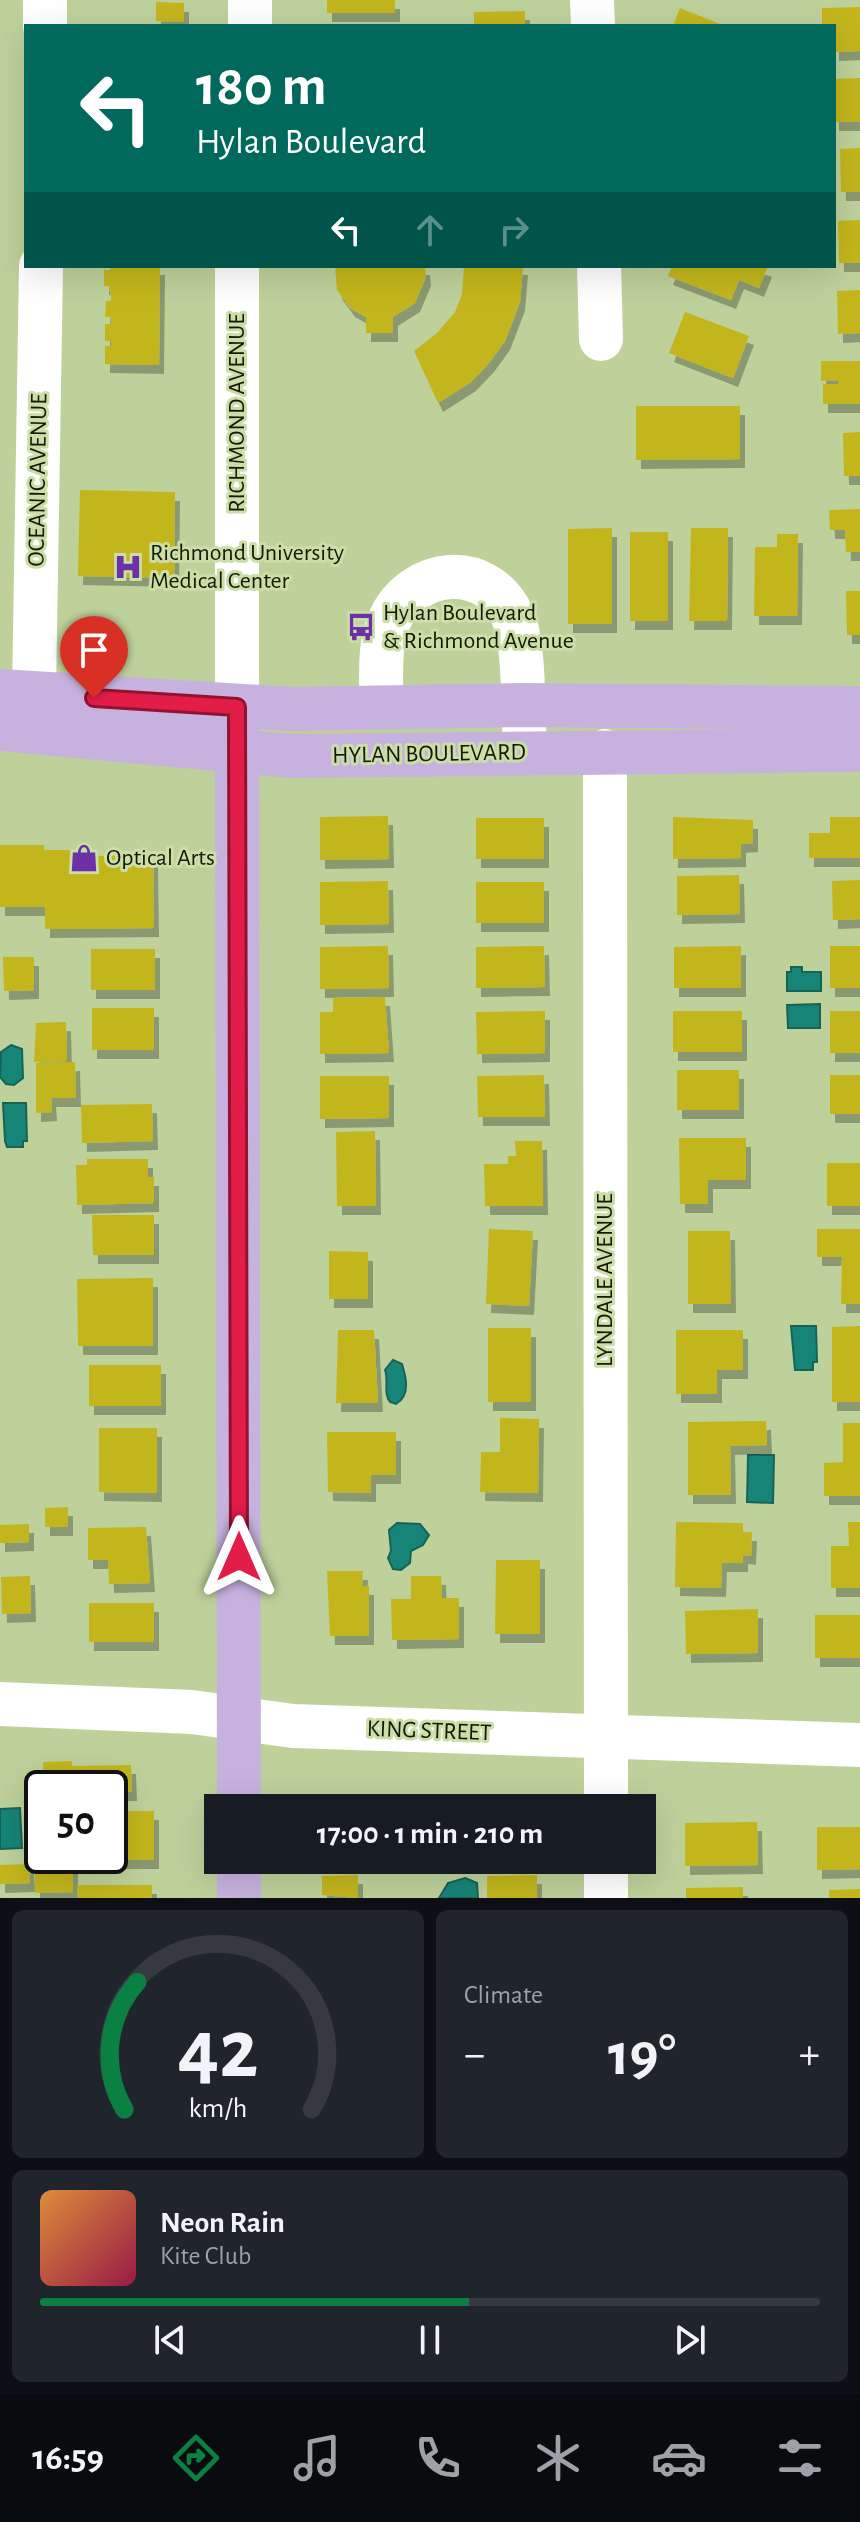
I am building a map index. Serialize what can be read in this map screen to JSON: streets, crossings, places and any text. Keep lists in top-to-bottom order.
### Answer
{
  "streets": {
    "main road": ["RICHMOND AVENUE", "HYLAN BOULEVARD"],
    "street": ["OCEANIC AVENUE", "LYNDALE AVENUE", "KING STREET"]
  },
  "crossings": [
    ["RICHMOND AVENUE", "HYLAN BOULEVARD"],
    ["RICHMOND AVENUE", "KING STREET"],
    ["OCEANIC AVENUE", "HYLAN BOULEVARD"],
    ["HYLAN BOULEVARD", "LYNDALE AVENUE"],
    ["LYNDALE AVENUE", "KING STREET"]
  ],
  "places": {
    "hospital": ["Richmond University Medical Center"],
    "bus stop": ["Hylan Boulevard & Richmond Avenue"],
    "shop": ["Optical Arts"]
  },
  "page": {
    "turn": ["180 m", "Hylan Boulevard"],
    "limit": "50",
    "trip": "17:00 · 1 min · 210 m",
    "tile": "Climate",
    "heat": ["−", "19°", "+"],
    "song": ["Neon Rain", "Kite Club"],
    "tabs": "16:59",
    "gauge": ["42", "km/h"]
  }
}
